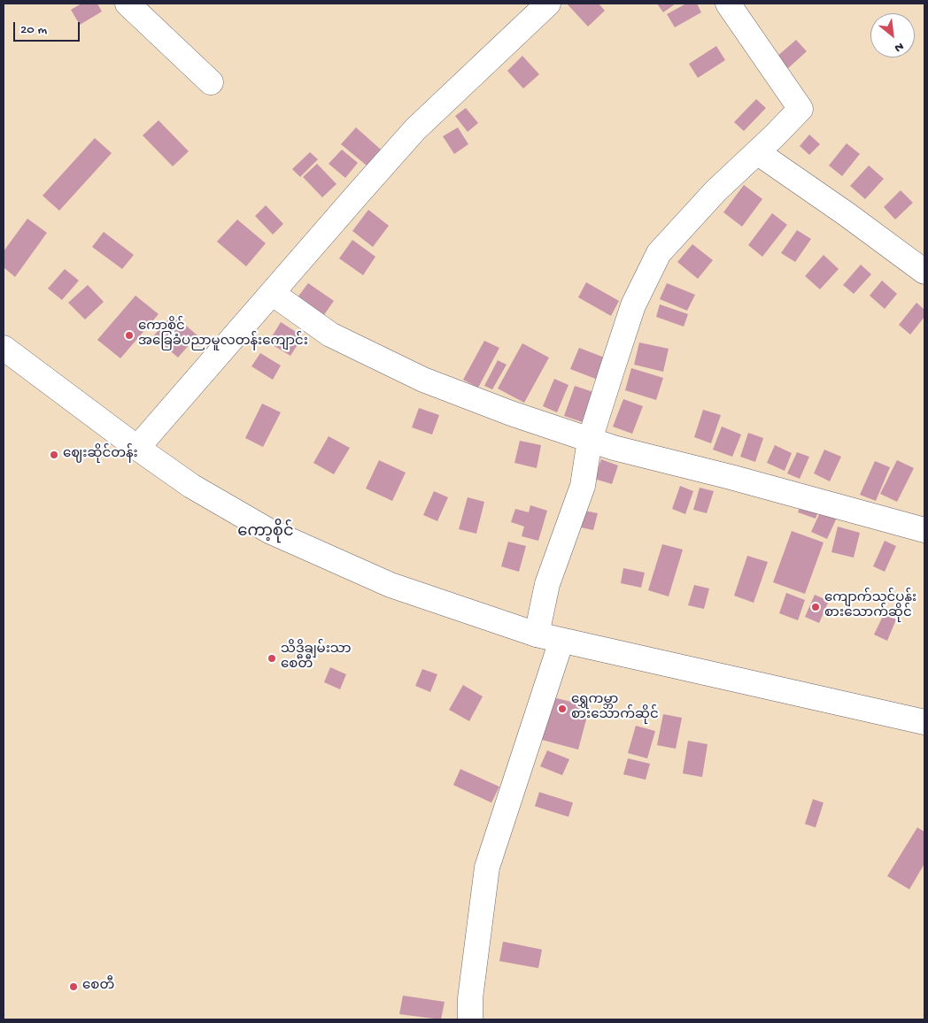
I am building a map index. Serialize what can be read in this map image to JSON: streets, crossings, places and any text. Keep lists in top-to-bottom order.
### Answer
{
  "districts": ["ကော့စိုင်"],
  "places": [
    "ကော့စိုင် အခြေခံပညာမူလတန်းကျောင်း",
    "ဈေးဆိုင်တန်း",
    "ကျောက်သင်ပုန်း စားသောက်ဆိုင်",
    "သိဒ္ဓိချမ်းသာ စေတီ",
    "ရွှေကမ္ဘာ စားသောက်ဆိုင်",
    "စေတီ"
  ],
  "scale_bar": "20 m",
  "north": "bottom right"
}
